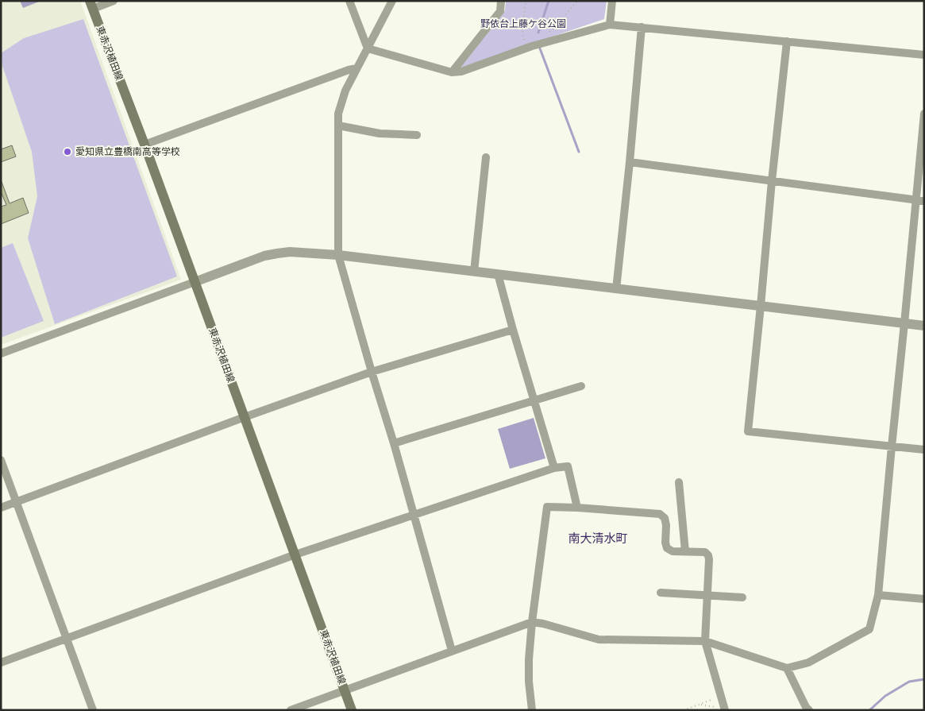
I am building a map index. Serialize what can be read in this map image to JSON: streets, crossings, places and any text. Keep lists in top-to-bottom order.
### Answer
{
  "streets": {
    "main road": ["東赤沢植田線"]
  },
  "districts": ["南大清水町"],
  "parks": ["野依台上藤ケ谷公園"],
  "places": ["愛知県立豊橋南高等学校"]
}
